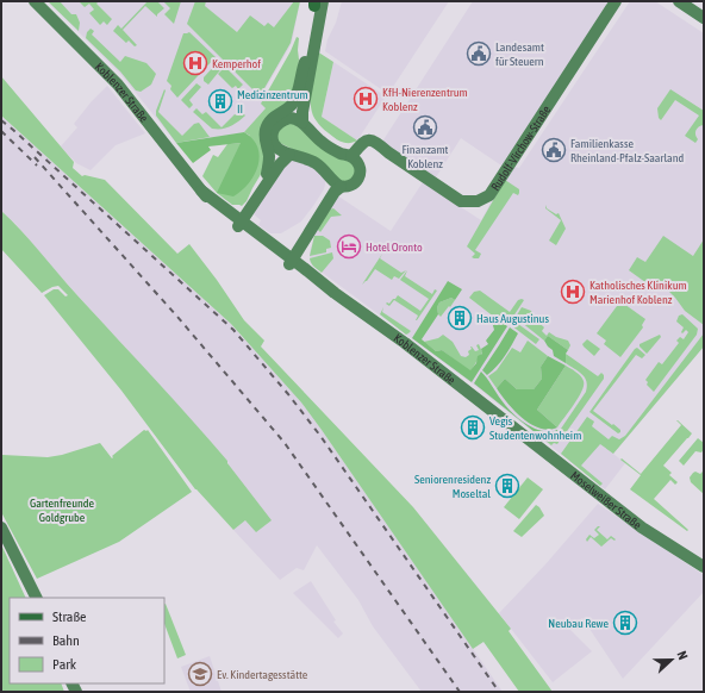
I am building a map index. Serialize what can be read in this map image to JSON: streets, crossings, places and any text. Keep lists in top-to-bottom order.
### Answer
{
  "streets": {
    "street": ["Koblenzer Straße", "Rudolf-Virchow-Straße", "Moselweißer Straße"]
  },
  "crossings": [
    ["Koblenzer Straße", "Moselweißer Straße"]
  ],
  "parks": ["Gartenfreunde Goldgrube"],
  "places": {
    "public building": ["Landesamt für Steuern", "Finanzamt Koblenz", "Familienkasse Rheinland-Pfalz-Saarland"],
    "hospital": ["Kemperhof", "KfH-Nierenzentrum Koblenz", "Katholisches Klinikum Marienhof Koblenz"],
    "building": [
      "Medizinzentrum II",
      "Haus Augustinus",
      "Vegis Studentenwohnheim",
      "Seniorenresidenz Moseltal",
      "Neubau Rewe"
    ],
    "hotel": ["Hotel Oronto"],
    "school or university": ["Ev. Kindertagesstätte"]
  },
  "legend": ["Straße", "Bahn", "Park"],
  "north": "right"
}
